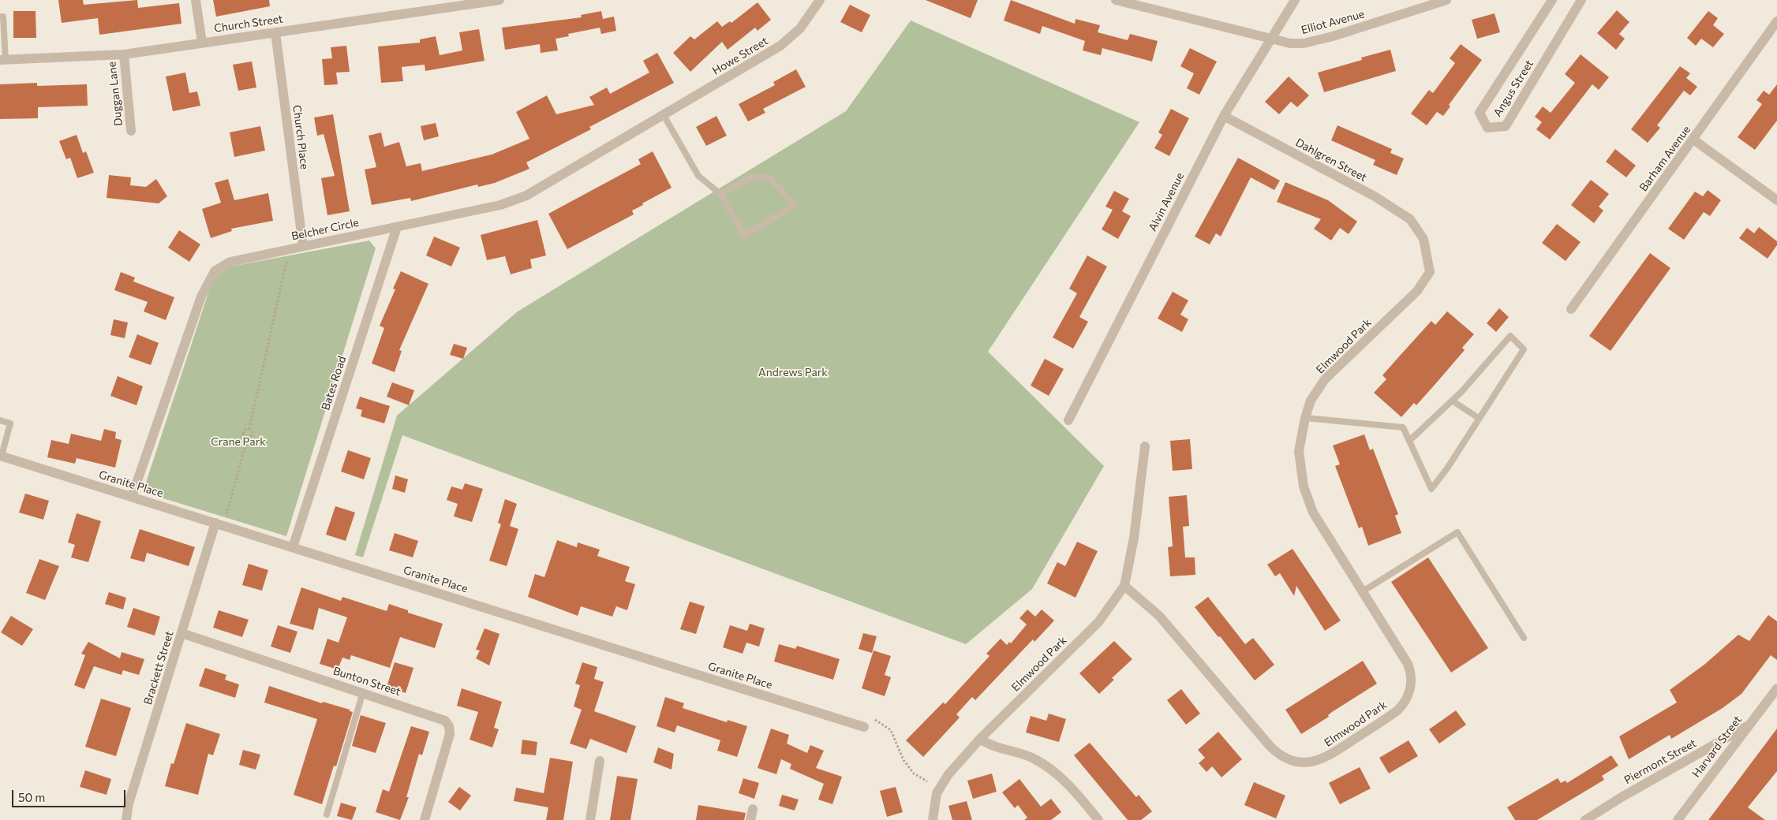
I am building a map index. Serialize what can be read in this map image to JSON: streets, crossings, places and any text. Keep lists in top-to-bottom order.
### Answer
{
  "streets": {
    "street": [
      "Elliot Avenue",
      "Church Street",
      "Howe Street",
      "Angus Street",
      "Duggan Lane",
      "Church Place",
      "Barham Avenue",
      "Dahlgren Street",
      "Alvin Avenue",
      "Belcher Circle",
      "Elmwood Park",
      "Bates Road",
      "Granite Place",
      "Brackett Street",
      "Bunton Street",
      "Harvard Street",
      "Piermont Street"
    ]
  },
  "crossings": [
    ["Elliot Avenue", "Alvin Avenue"],
    ["Church Street", "Duggan Lane"],
    ["Church Street", "Church Place"],
    ["Howe Street", "Belcher Circle"],
    ["Church Place", "Belcher Circle"],
    ["Dahlgren Street", "Alvin Avenue"],
    ["Dahlgren Street", "Elmwood Park"],
    ["Belcher Circle", "Bates Road"],
    ["Belcher Circle", "Granite Place"],
    ["Bates Road", "Granite Place"],
    ["Granite Place", "Brackett Street"],
    ["Brackett Street", "Bunton Street"],
    ["Harvard Street", "Piermont Street"]
  ],
  "parks": ["Andrews Park", "Crane Park"],
  "scale_bar": "50 m"
}
